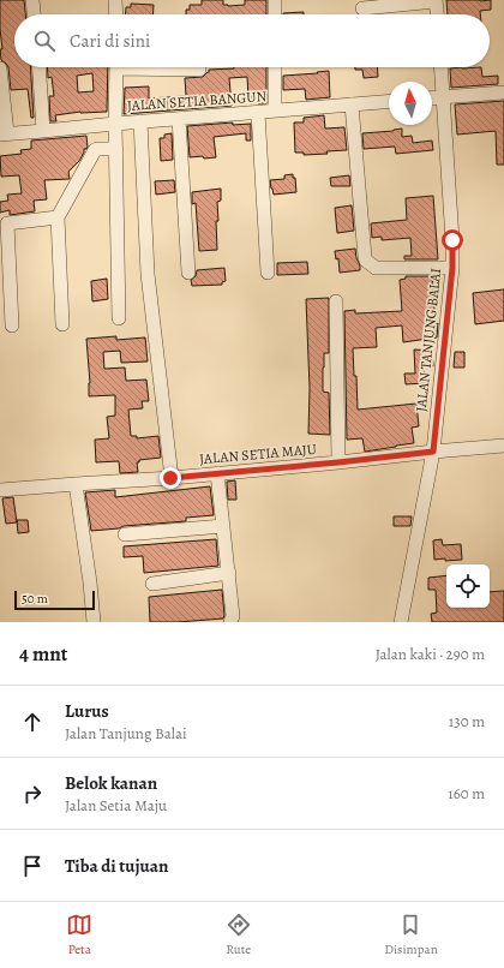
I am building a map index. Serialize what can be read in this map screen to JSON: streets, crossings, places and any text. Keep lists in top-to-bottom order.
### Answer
{
  "streets": {
    "street": ["JALAN SETIA BANGUN", "JALAN TANJUNG BALAI", "JALAN SETIA MAJU"]
  },
  "crossings": [
    ["JALAN TANJUNG BALAI", "JALAN SETIA MAJU"]
  ],
  "scale_bar": "50 m",
  "north": "top",
  "page": {
    "search": "Cari di sini",
    "scale": "50 m",
    "heading": ["4 mnt", "Jalan kaki · 290 m"],
    "list": [
      ["Lurus", "Jalan Tanjung Balai", "130 m"],
      ["Belok kanan", "Jalan Setia Maju", "160 m"],
      "Tiba di tujuan"
    ],
    "nav": ["Peta", "Rute", "Disimpan"]
  }
}
